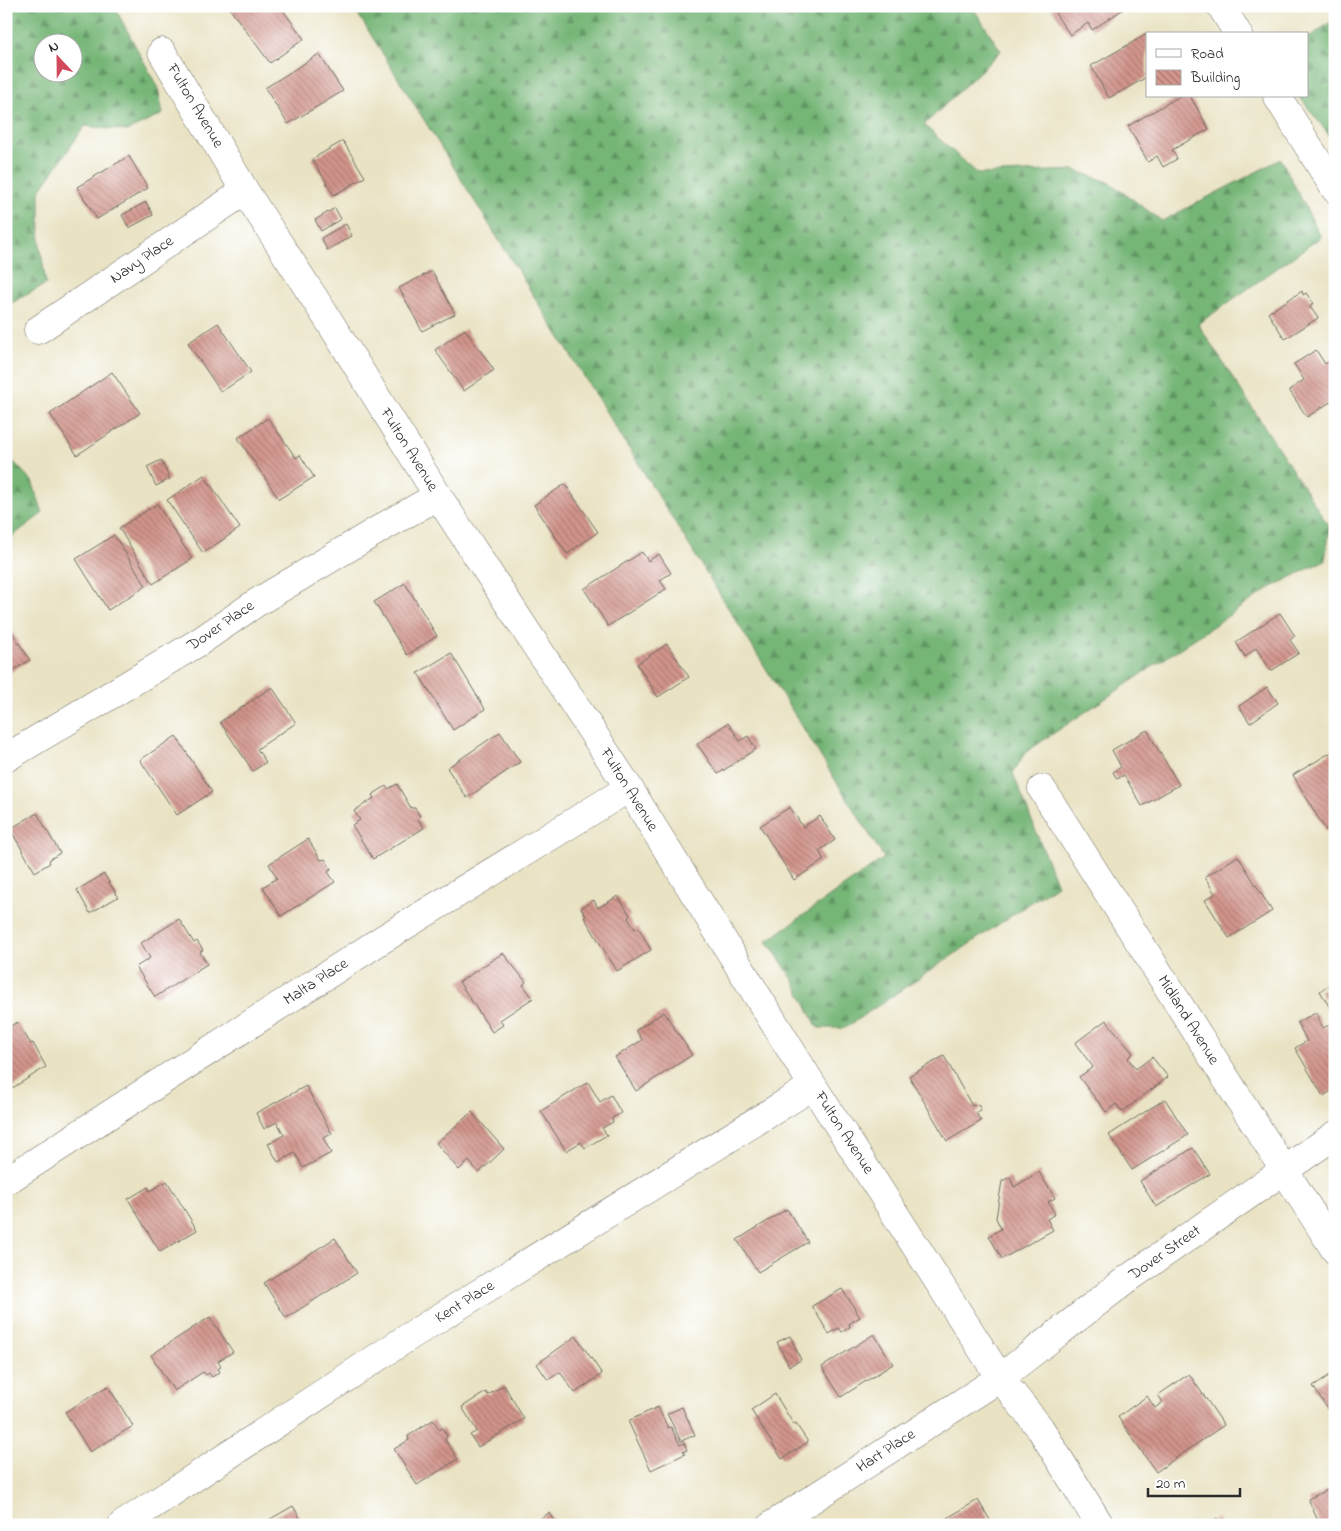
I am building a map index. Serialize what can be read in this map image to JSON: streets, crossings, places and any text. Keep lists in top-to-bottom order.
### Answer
{
  "streets": {
    "street": [
      "Fulton Avenue",
      "Navy Place",
      "Dover Place",
      "Malta Place",
      "Midland Avenue",
      "Dover Street",
      "Kent Place",
      "Hart Place"
    ]
  },
  "crossings": [
    ["Fulton Avenue", "Navy Place"],
    ["Fulton Avenue", "Dover Place"],
    ["Fulton Avenue", "Malta Place"],
    ["Fulton Avenue", "Dover Street"],
    ["Fulton Avenue", "Kent Place"],
    ["Fulton Avenue", "Hart Place"],
    ["Midland Avenue", "Dover Street"],
    ["Dover Street", "Hart Place"]
  ],
  "legend": ["Road", "Building"],
  "scale_bar": "20 m",
  "north": "top"
}
